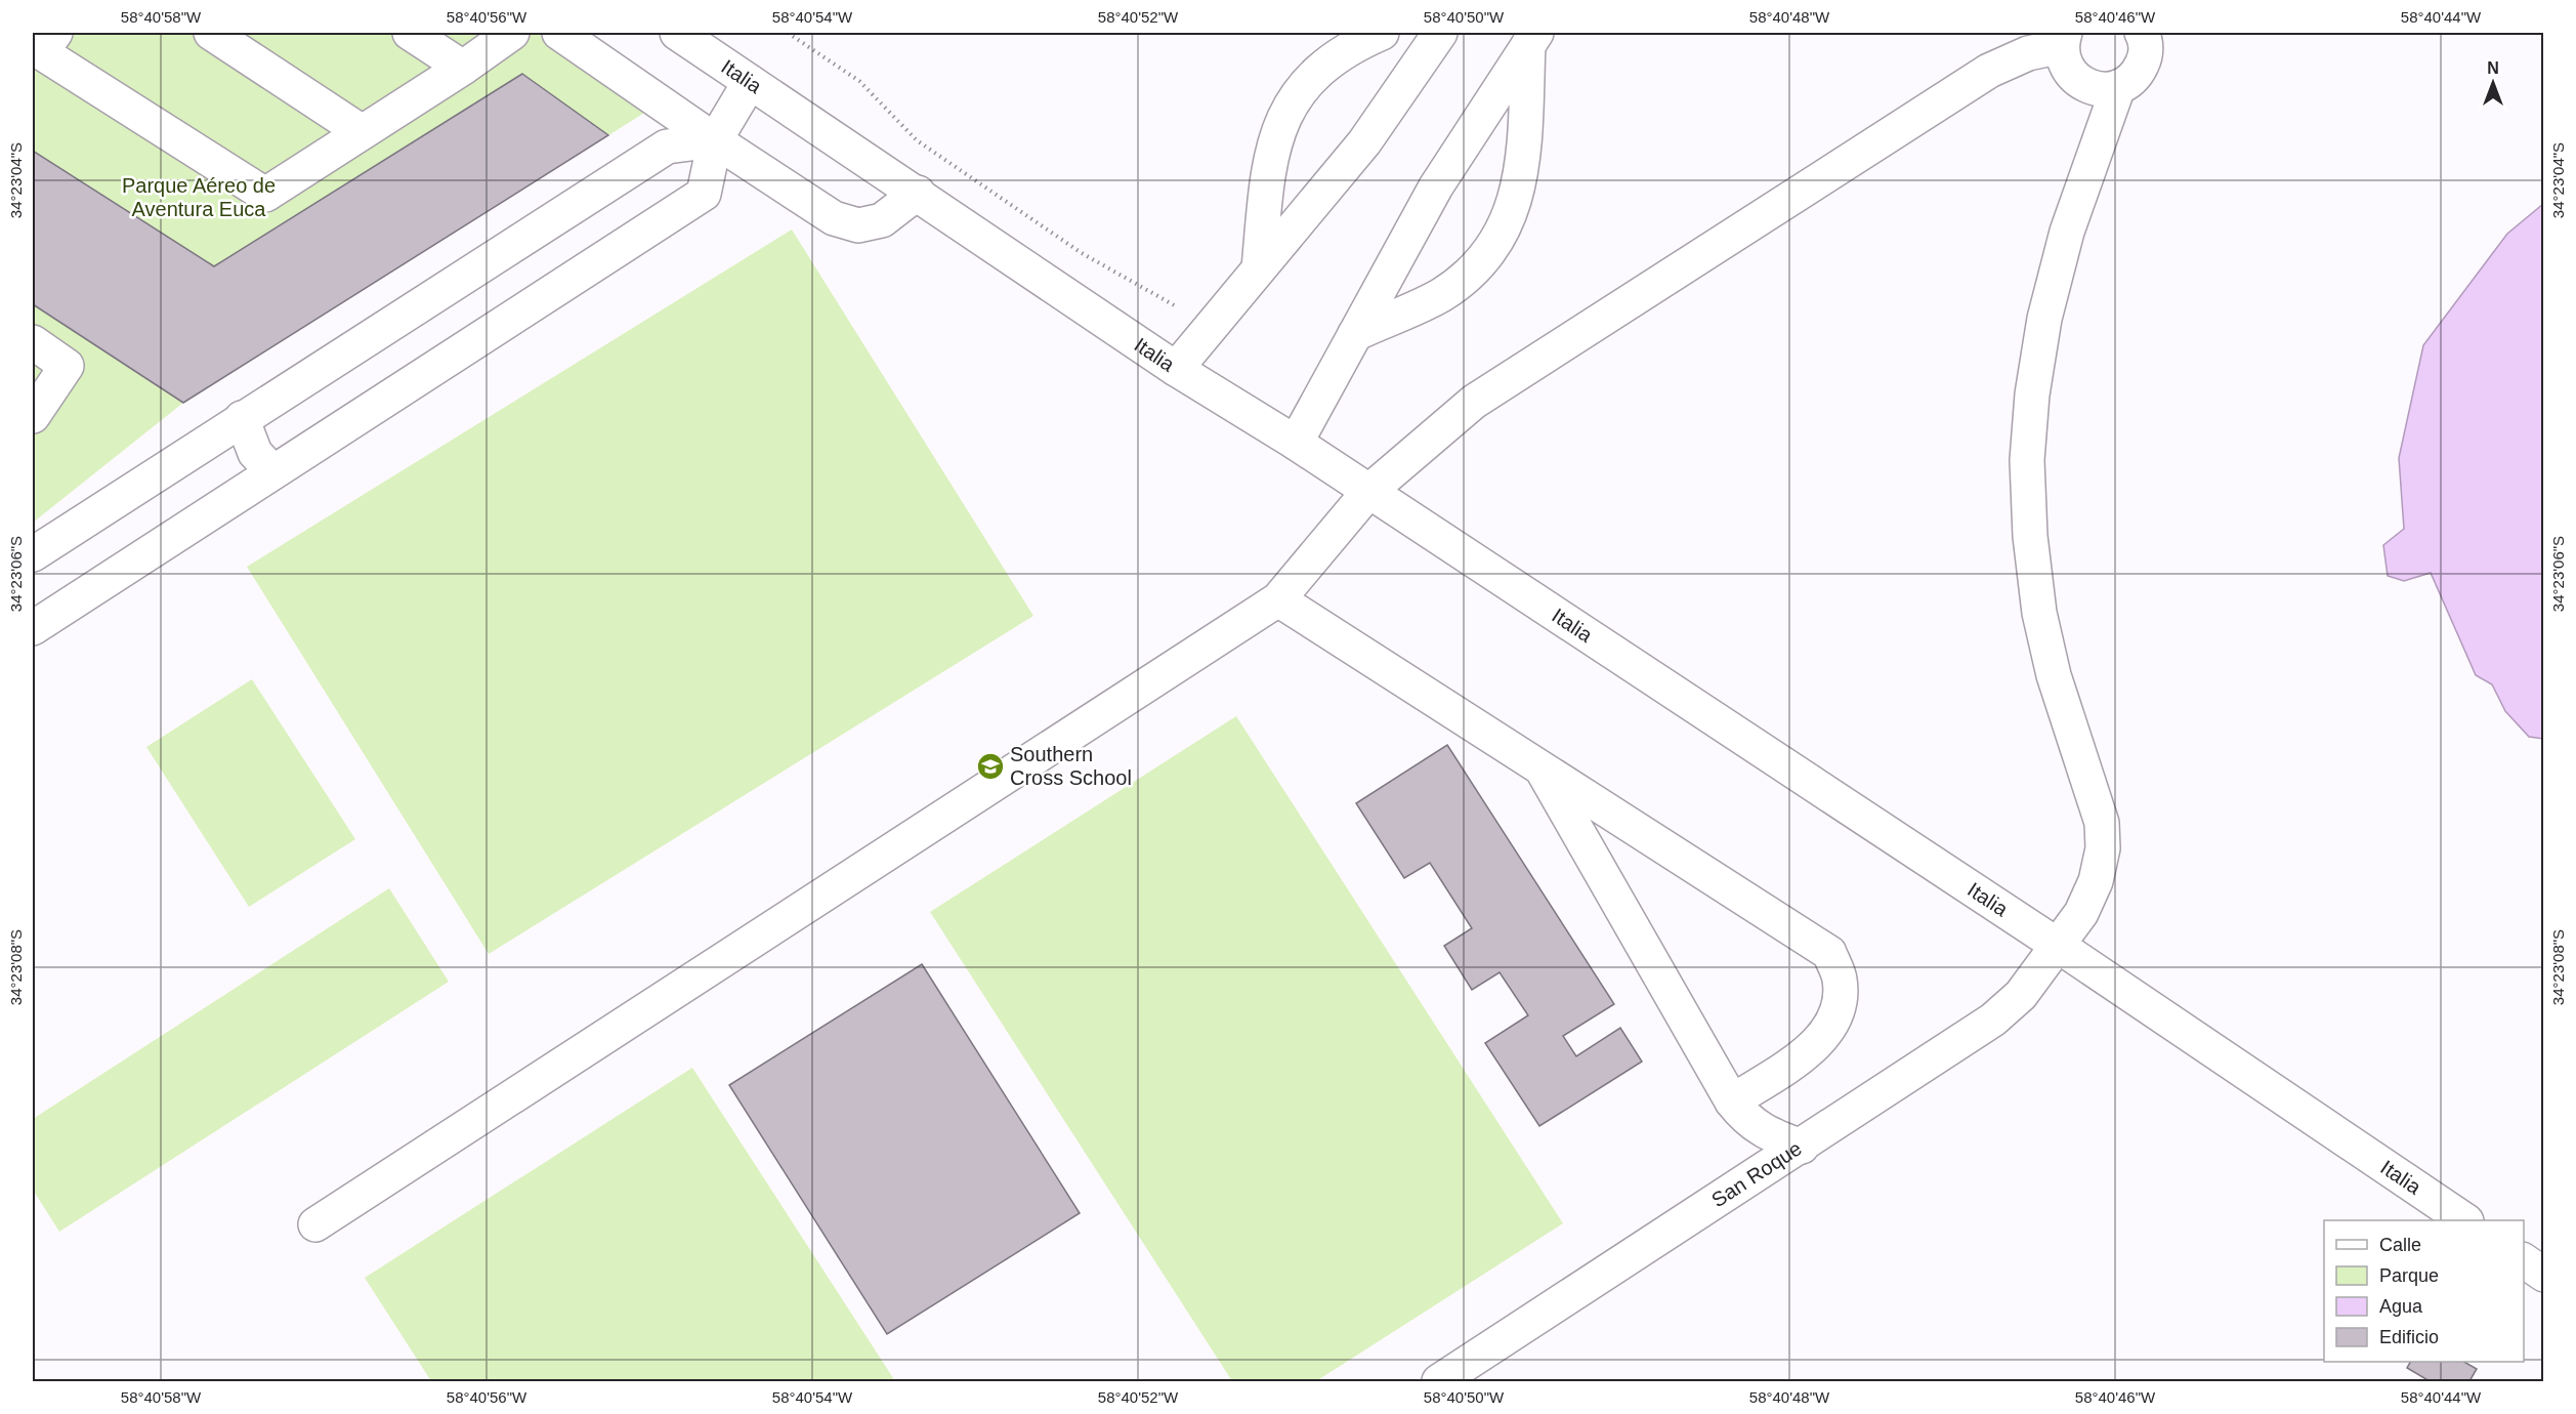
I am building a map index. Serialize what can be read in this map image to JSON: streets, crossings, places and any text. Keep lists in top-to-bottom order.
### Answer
{
  "streets": {
    "street": ["Italia", "San Roque"]
  },
  "crossings": [
    ["Italia", "San Roque"]
  ],
  "parks": ["Parque Aéreo de Aventura Euca"],
  "places": {
    "school or university": ["Southern Cross School"]
  },
  "legend": [
    "Calle",
    "Parque",
    "Agua",
    "Edificio"
  ],
  "north": "top",
  "coordinates": [
    "58°40'58\"W",
    "58°40'56\"W",
    "58°40'54\"W",
    "58°40'52\"W",
    "58°40'50\"W",
    "58°40'48\"W",
    "58°40'46\"W",
    "58°40'44\"W",
    "34°23'04\"S",
    "34°23'06\"S",
    "34°23'08\"S"
  ]
}
